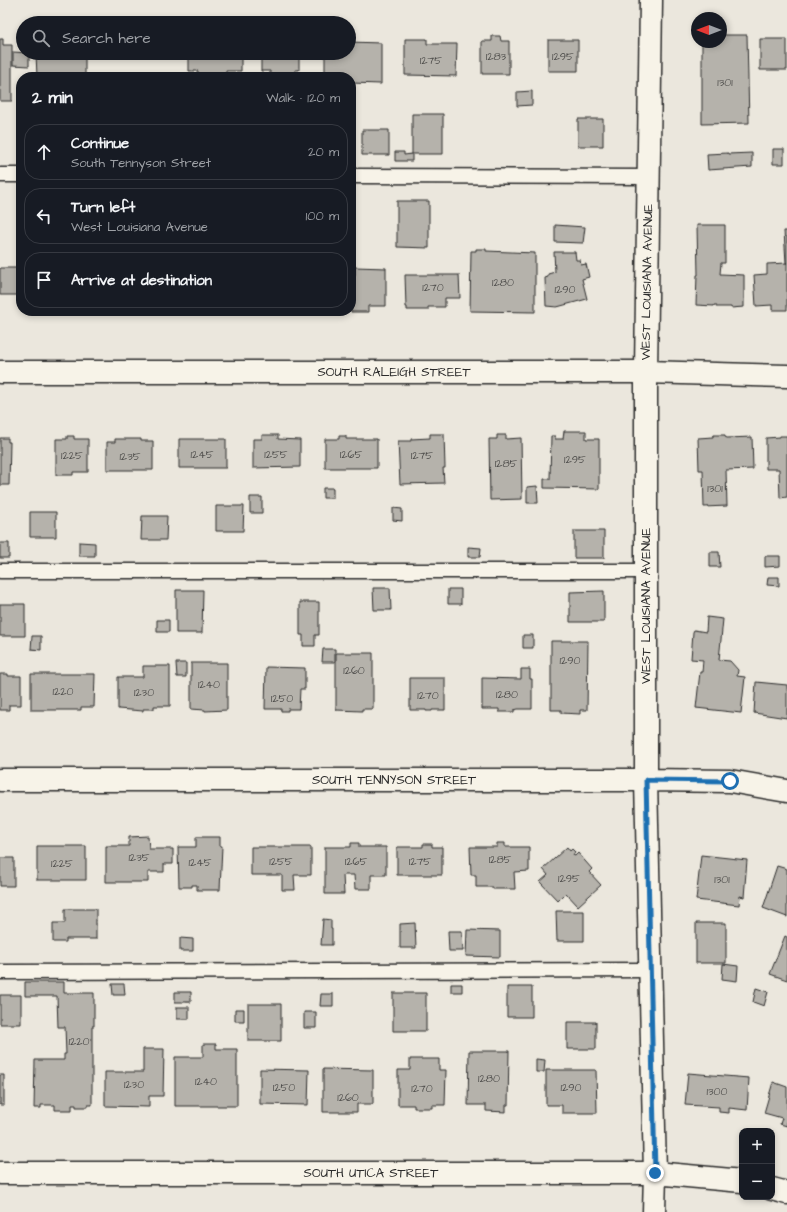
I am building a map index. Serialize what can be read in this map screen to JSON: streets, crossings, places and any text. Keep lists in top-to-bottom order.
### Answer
{
  "streets": {
    "street": [
      "WEST LOUISIANA AVENUE",
      "SOUTH RALEIGH STREET",
      "SOUTH TENNYSON STREET",
      "SOUTH UTICA STREET"
    ]
  },
  "crossings": [
    ["WEST LOUISIANA AVENUE", "SOUTH RALEIGH STREET"],
    ["WEST LOUISIANA AVENUE", "SOUTH TENNYSON STREET"],
    ["WEST LOUISIANA AVENUE", "SOUTH UTICA STREET"]
  ],
  "house_numbers": [
    "1283",
    "1295",
    "1275",
    "1301",
    "1280",
    "1270",
    "1290",
    "1245",
    "1255",
    "1265",
    "1225",
    "1275",
    "1235",
    "1295",
    "1285",
    "1301",
    "1290",
    "1260",
    "1240",
    "1220",
    "1230",
    "1280",
    "1270",
    "1250",
    "1235",
    "1285",
    "1255",
    "1265",
    "1275",
    "1245",
    "1225",
    "1295",
    "1301",
    "1220",
    "1280",
    "1240",
    "1230",
    "1250",
    "1290",
    "1270",
    "1300",
    "1260"
  ],
  "north": "left",
  "page": {
    "search": "Search here",
    "heading": ["2 min", "Walk · 120 m"],
    "list": [
      ["Continue", "South Tennyson Street", "20 m"],
      ["Turn left", "West Louisiana Avenue", "100 m"],
      "Arrive at destination"
    ],
    "map_buttons": ["+", "−"]
  }
}
